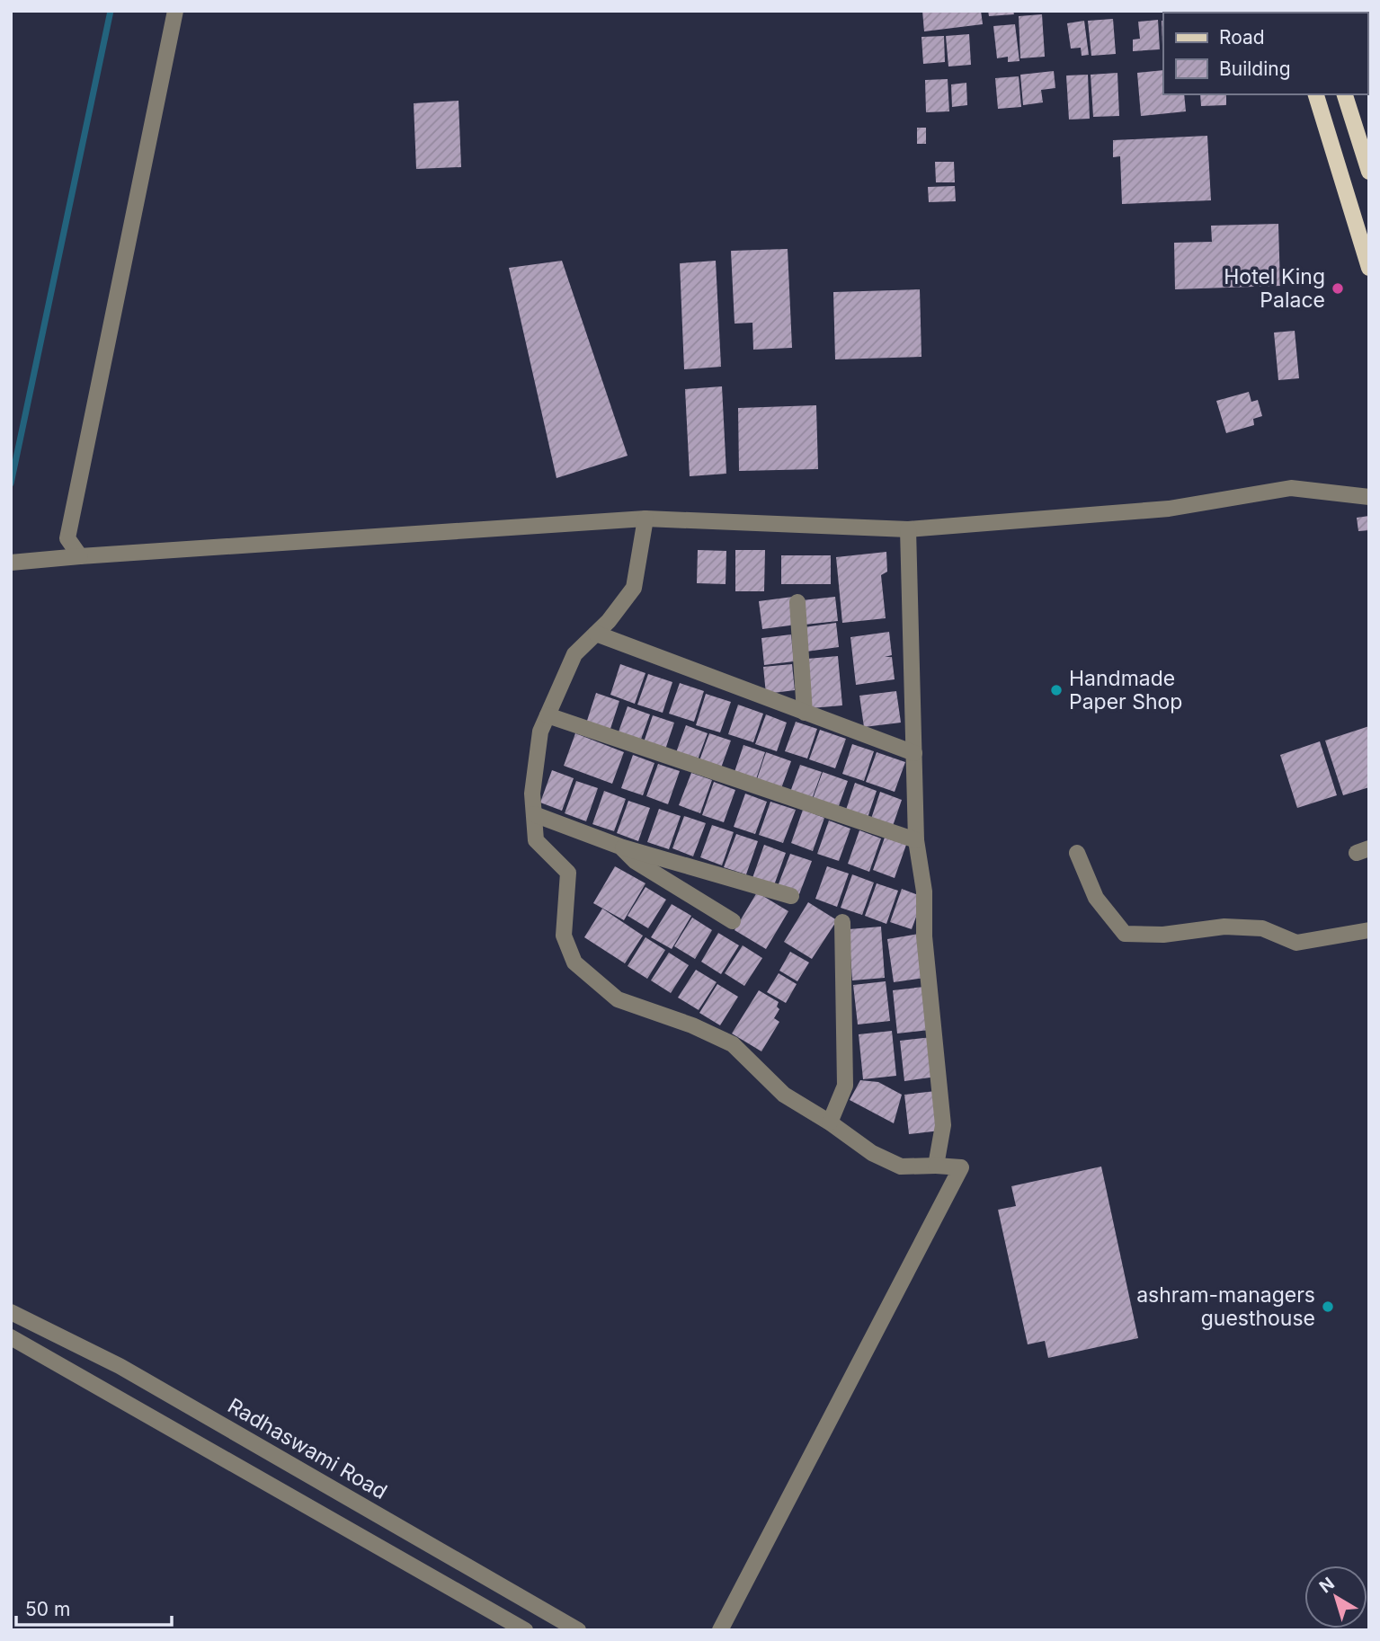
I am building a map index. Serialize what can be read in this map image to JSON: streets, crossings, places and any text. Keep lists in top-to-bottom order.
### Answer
{
  "streets": {
    "street": ["Radhaswami Road"]
  },
  "places": ["Hotel King Palace", "Handmade Paper Shop", "ashram-managers guesthouse"],
  "legend": ["Road", "Building"],
  "scale_bar": "50 m",
  "north": "top left"
}
